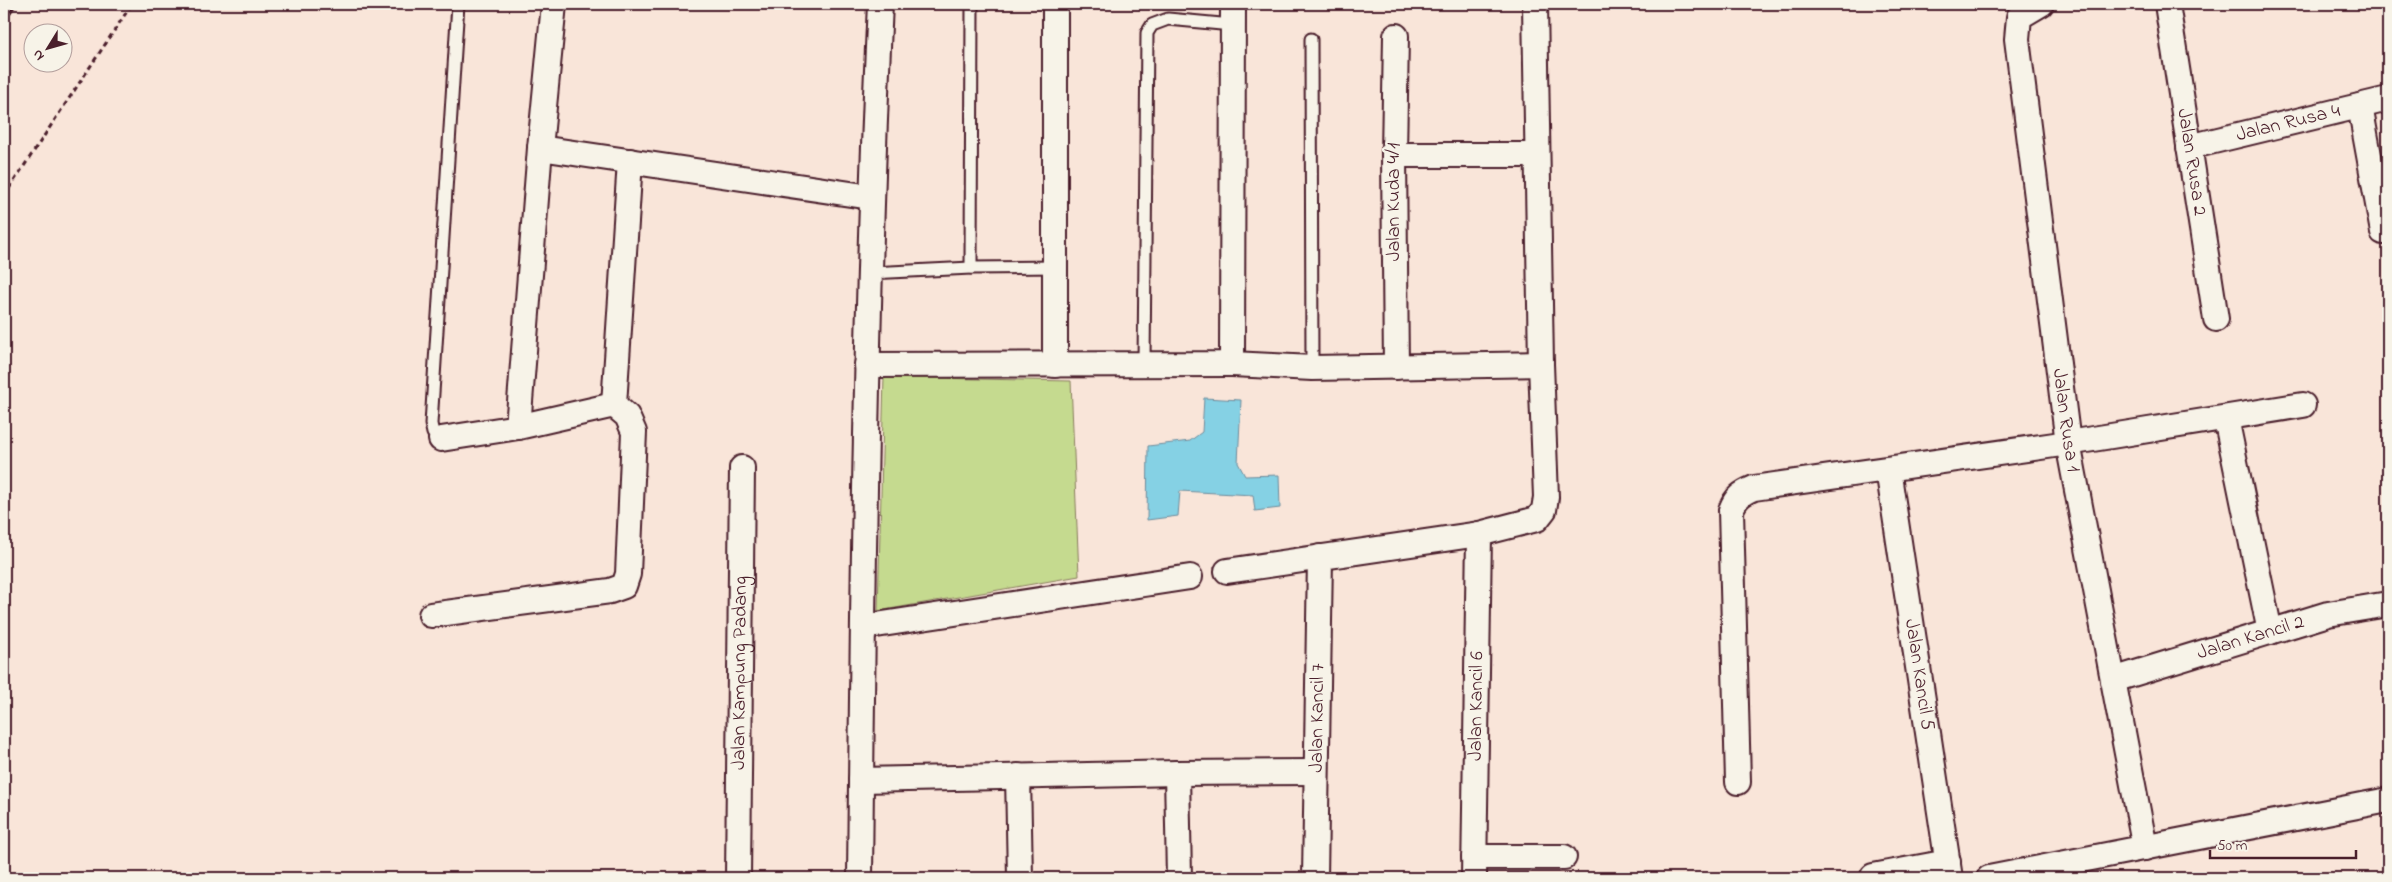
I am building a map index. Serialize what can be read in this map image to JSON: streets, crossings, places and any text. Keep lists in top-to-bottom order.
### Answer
{
  "streets": {
    "street": [
      "Jalan Rusa 4",
      "Jalan Rusa 2",
      "Jalan Kuda 4/1",
      "Jalan Rusa 1",
      "Jalan Kancil 2",
      "Jalan Kampung Padang",
      "Jalan Kancil 5",
      "Jalan Kancil 6",
      "Jalan Kancil 7"
    ]
  },
  "crossings": [
    ["Jalan Rusa 4", "Jalan Rusa 2"],
    ["Jalan Rusa 1", "Jalan Kancil 2"]
  ],
  "scale_bar": "50 m",
  "north": "bottom left"
}
